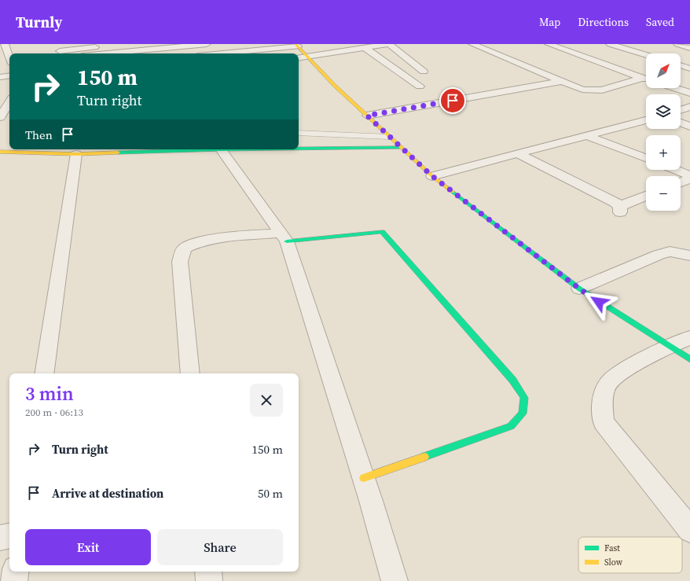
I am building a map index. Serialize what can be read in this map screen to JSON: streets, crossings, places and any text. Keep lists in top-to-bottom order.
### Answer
{
  "legend": ["Fast", "Slow"],
  "north": "top right",
  "page": {
    "header": "Turnly",
    "nav": ["Map", "Directions", "Saved"],
    "map_buttons": ["+", "−"],
    "turn": ["150 m", "Turn right"],
    "then": "Then",
    "heading": ["3 min", "200 m · 06:13"],
    "list": [
      {
        "name": "Turn right",
        "value": "150 m"
      },
      {
        "name": "Arrive at destination",
        "value": "50 m"
      }
    ],
    "buttons": ["Exit", "Share"]
  }
}
